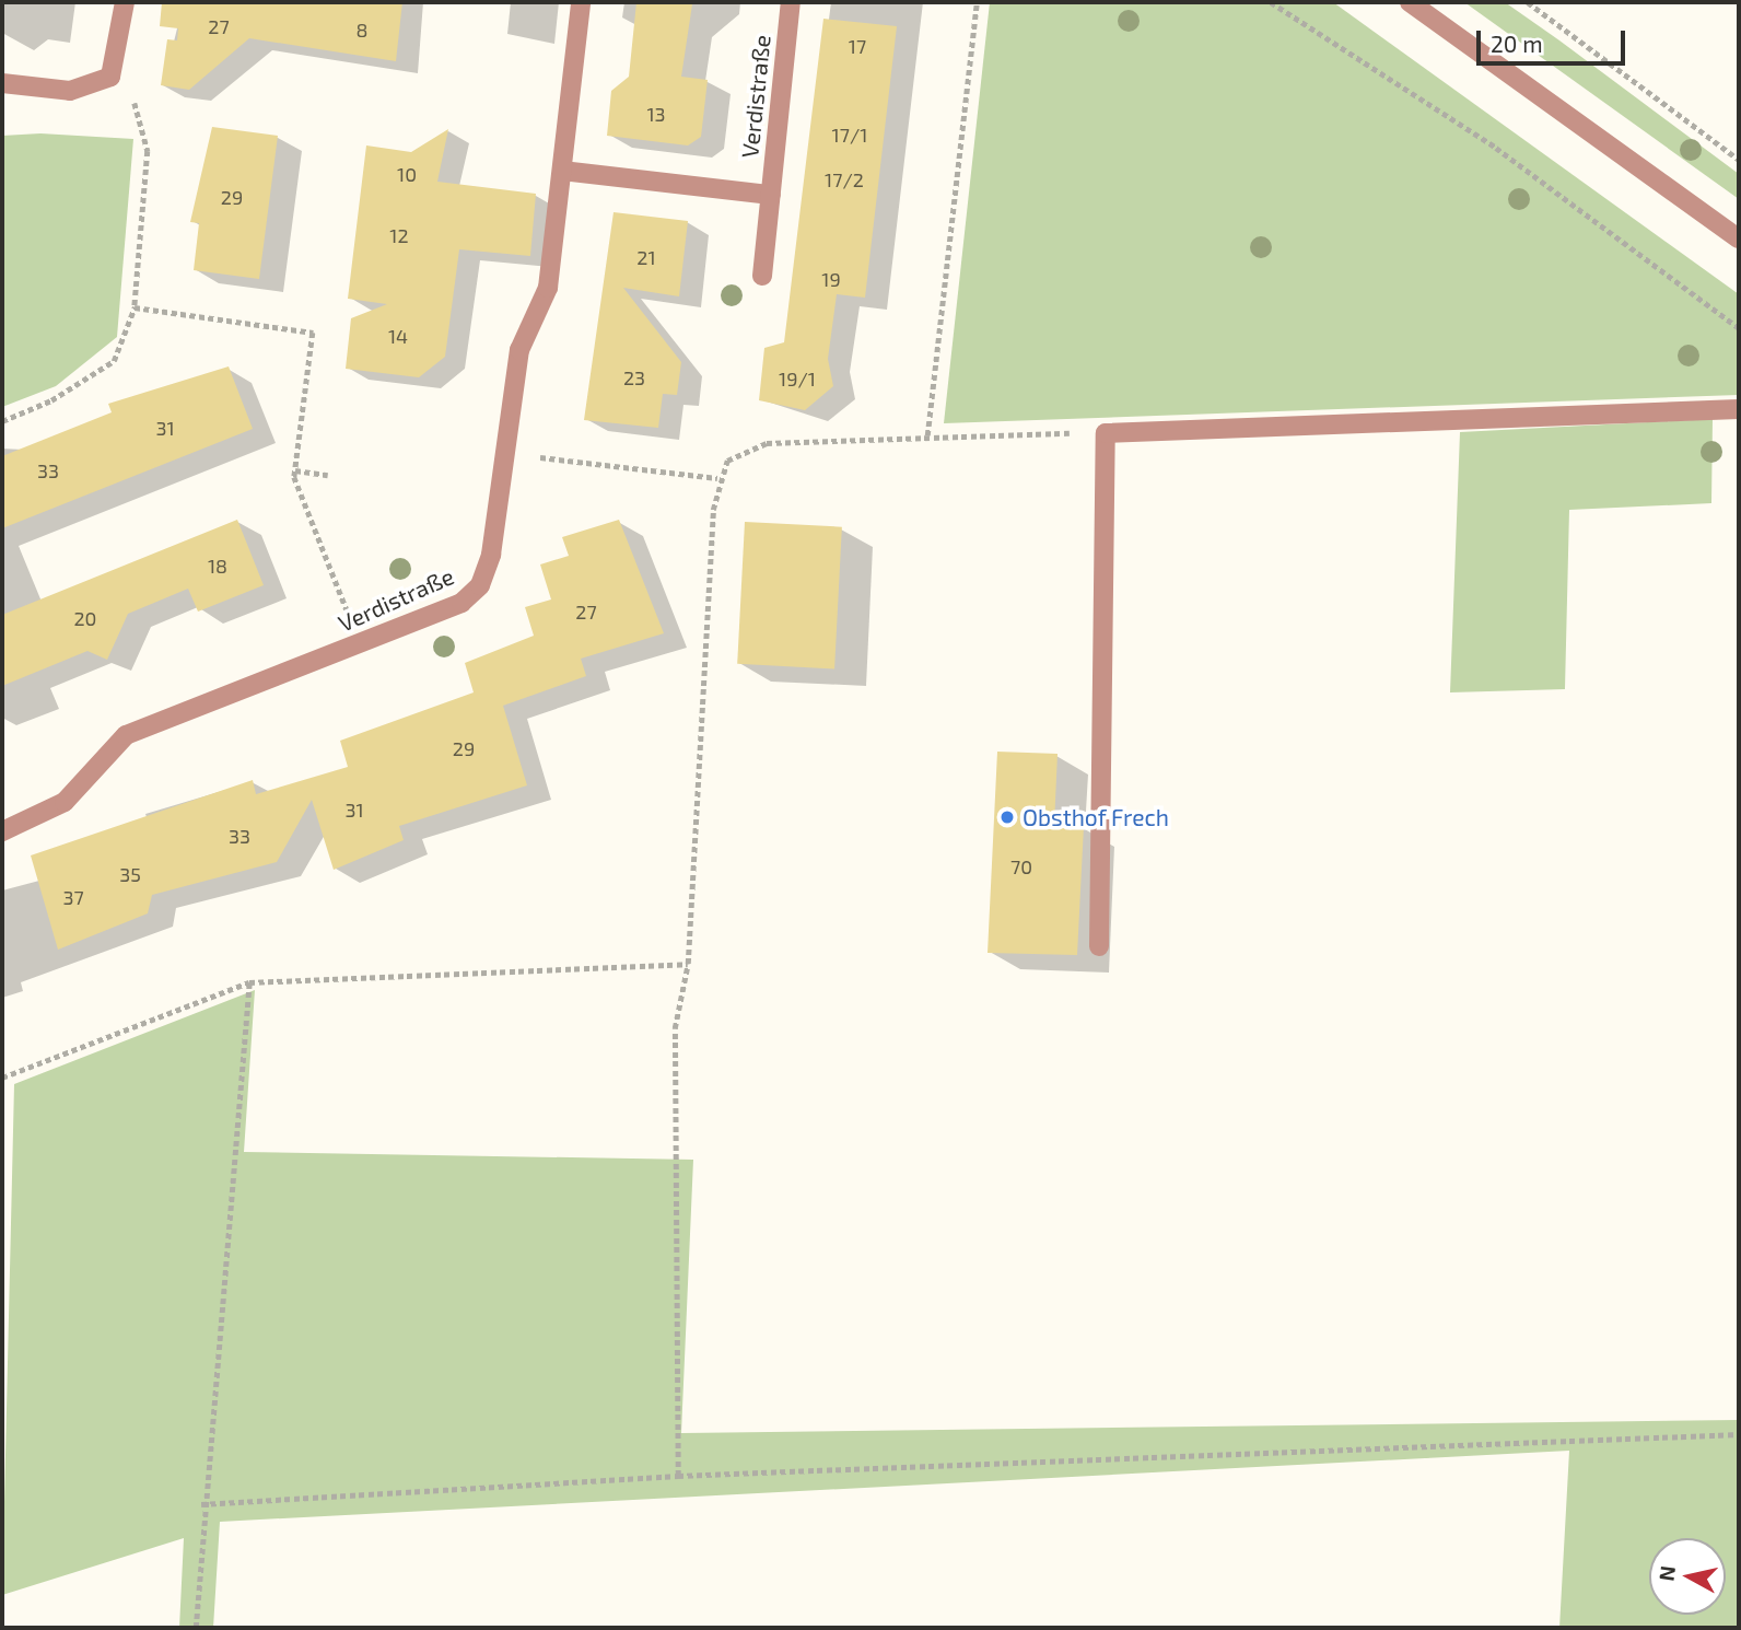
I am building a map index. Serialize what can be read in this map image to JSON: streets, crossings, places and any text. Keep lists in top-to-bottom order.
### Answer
{
  "streets": {
    "street": ["Verdistraße"]
  },
  "places": ["Obsthof Frech"],
  "house_numbers": [
    "27",
    "8",
    "17",
    "13",
    "17/1",
    "10",
    "17/2",
    "29",
    "12",
    "21",
    "19",
    "14",
    "23",
    "19/1",
    "31",
    "33",
    "18",
    "27",
    "20",
    "29",
    "31",
    "33",
    "70",
    "35",
    "37"
  ],
  "scale_bar": "20 m",
  "north": "left"
}
